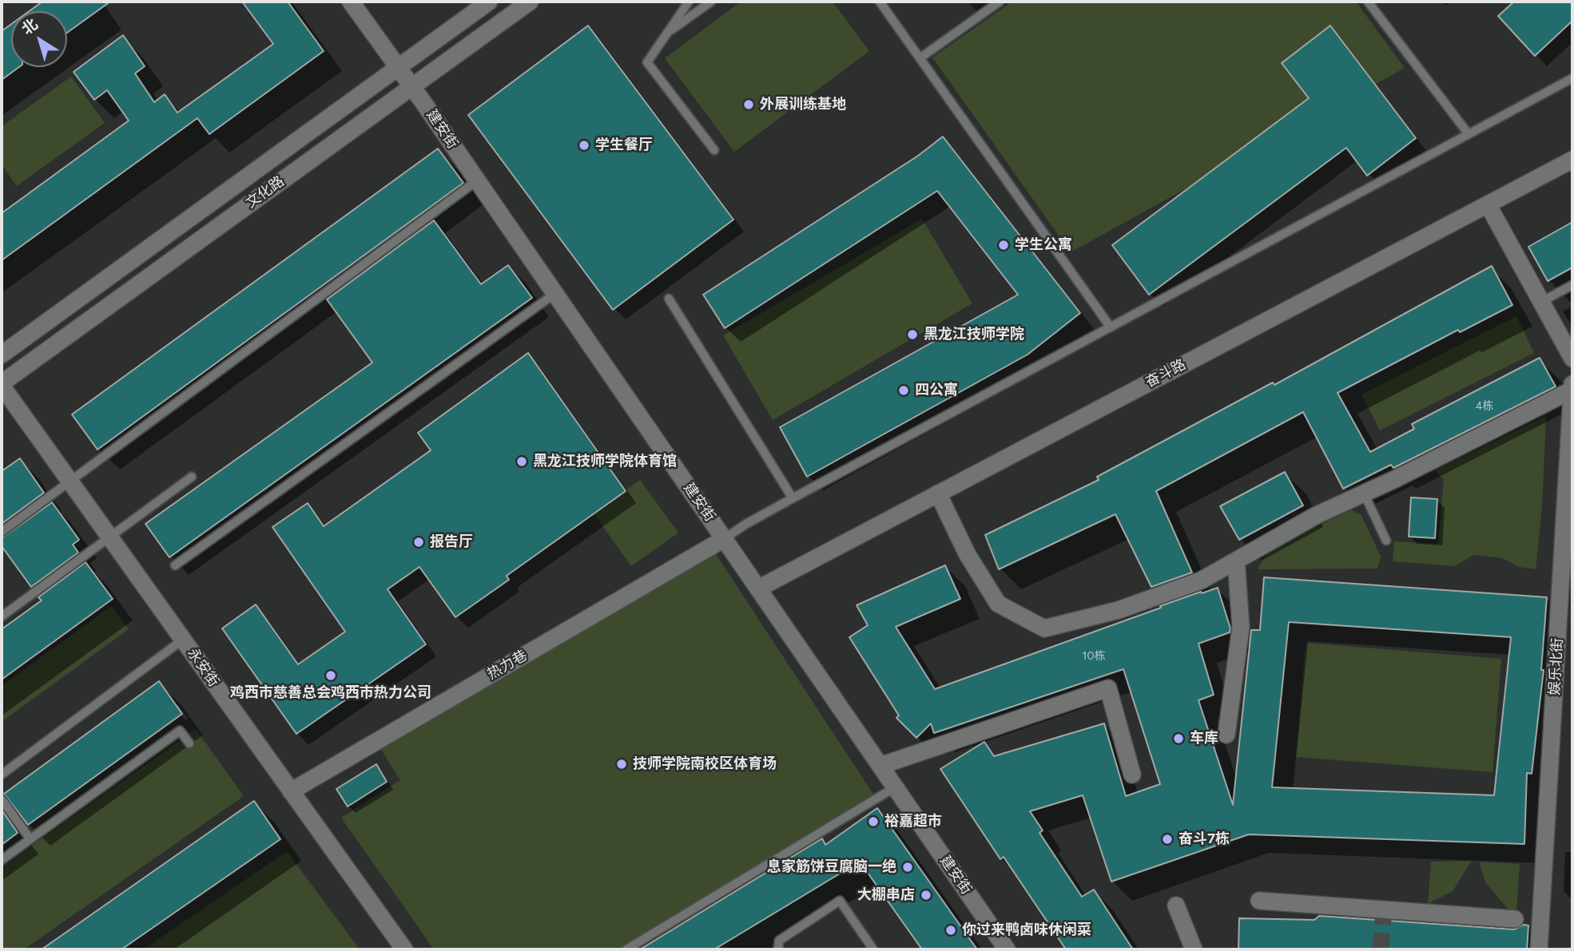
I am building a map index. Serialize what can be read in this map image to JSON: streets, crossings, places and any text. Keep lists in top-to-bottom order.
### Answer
{
  "streets": {
    "street": [
      "建安街",
      "文化路",
      "奋斗路",
      "热力巷",
      "娱乐北街",
      "永安街"
    ]
  },
  "crossings": [
    ["建安街", "文化路"],
    ["建安街", "奋斗路"],
    ["建安街", "热力巷"],
    ["文化路", "永安街"],
    ["热力巷", "永安街"]
  ],
  "places": [
    "外展训练基地",
    "学生餐厅",
    "学生公寓",
    "黑龙江技师学院",
    "四公寓",
    "黑龙江技师学院体育馆",
    "报告厅",
    "鸡西市慈善总会鸡西市热力公司",
    "车库",
    "技师学院南校区体育场",
    "裕嘉超市",
    "奋斗7栋",
    "息家筋饼豆腐脑一绝",
    "大棚串店",
    "你过来鸭卤味休闲菜"
  ],
  "house_numbers": ["4栋", "10栋"],
  "north": "top left"
}
